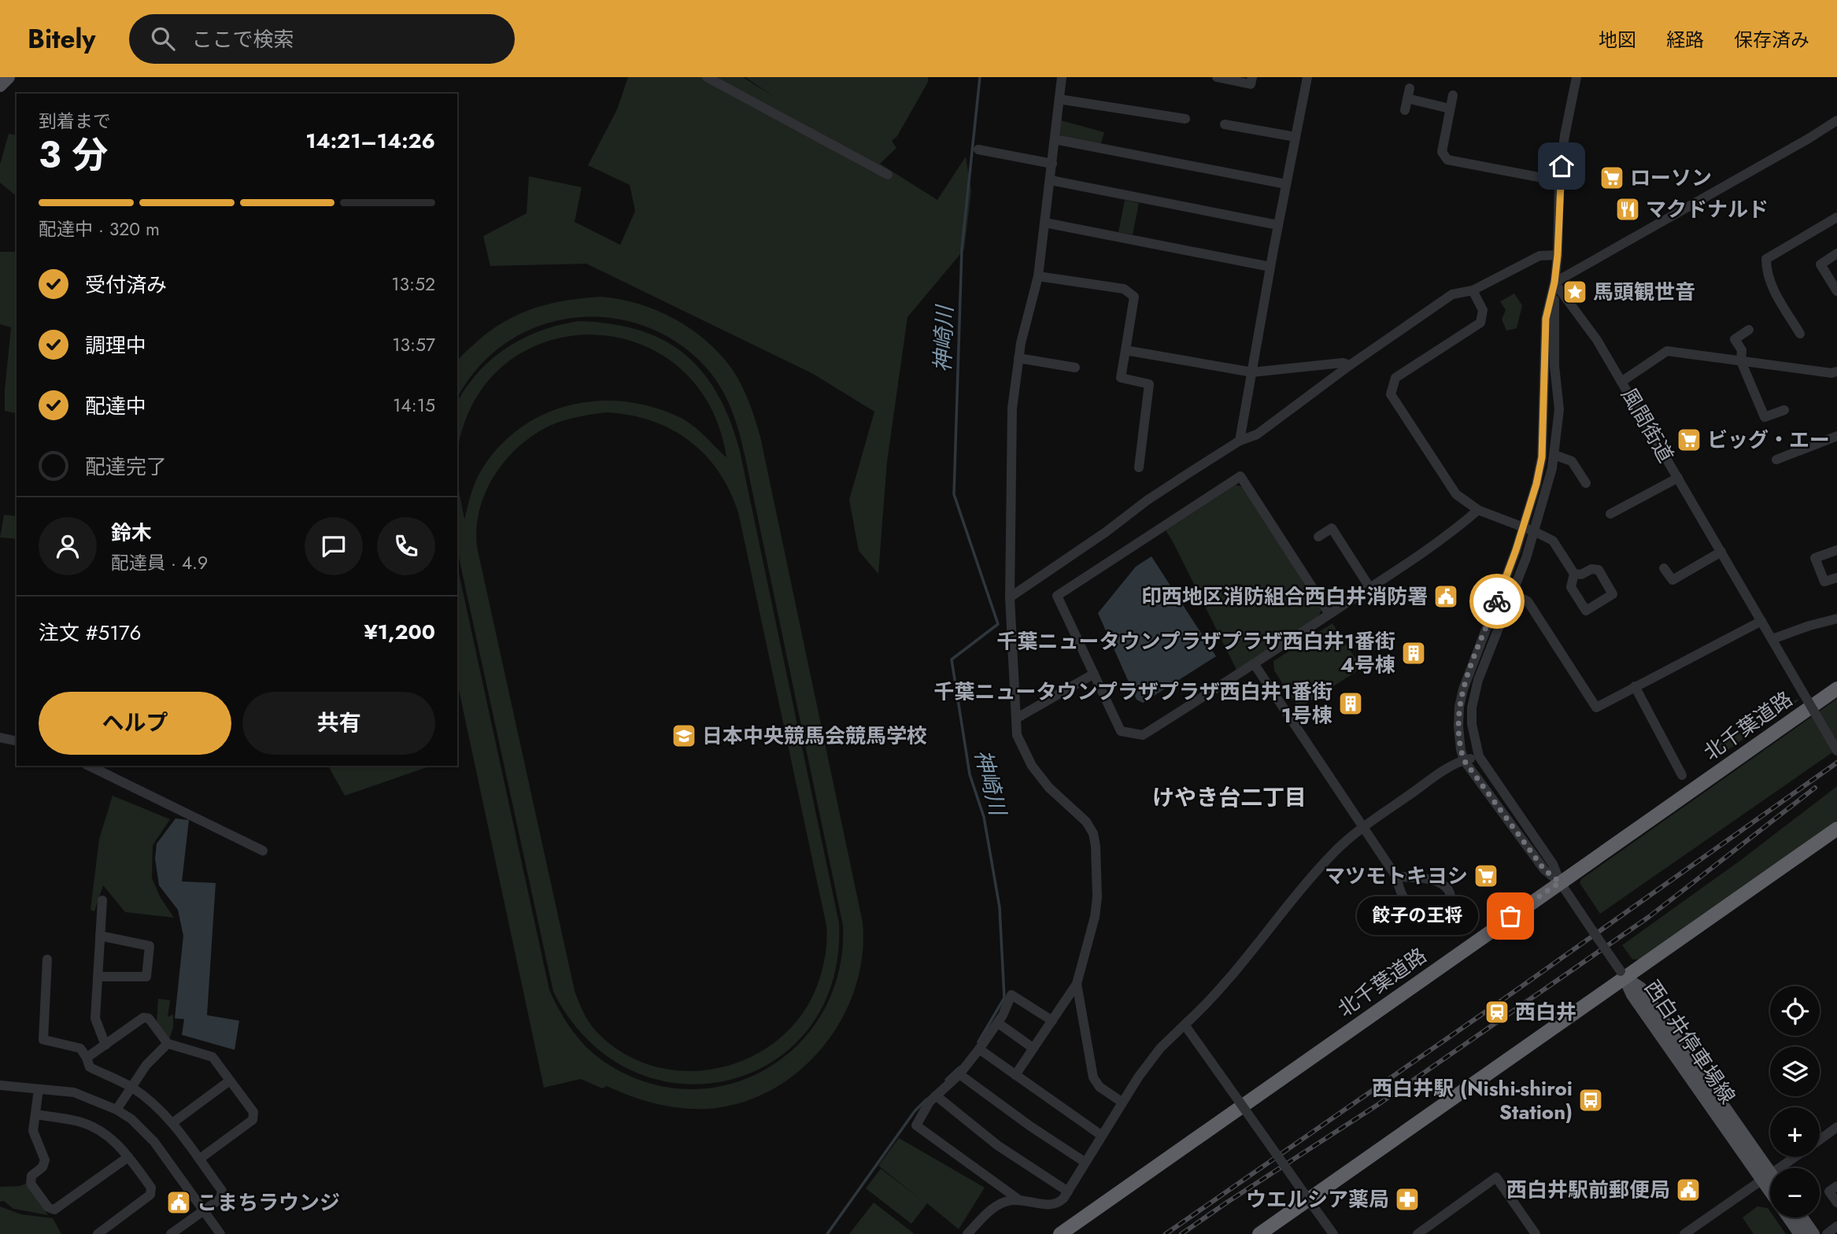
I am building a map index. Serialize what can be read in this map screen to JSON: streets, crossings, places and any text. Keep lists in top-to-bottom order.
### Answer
{
  "streets": {
    "highway": ["北千葉道路"],
    "main road": ["西白井停車場線"],
    "street": ["風間街道"]
  },
  "districts": ["けやき台二丁目"],
  "water": ["神崎川"],
  "places": {
    "supermarket": ["ローソン", "ビッグ・エー", "マツモトキヨシ"],
    "restaurant": ["マクドナルド"],
    "place": ["馬頭観世音"],
    "public building": ["印西地区消防組合西白井消防署", "西白井駅前郵便局", "こまちラウンジ"],
    "building": ["千葉ニュータウンプラザプラザ西白井1番街 4号棟", "千葉ニュータウンプラザプラザ西白井1番街 1号棟"],
    "school or university": ["日本中央競馬会競馬学校"],
    "other": ["餃子の王将"],
    "station": ["西白井"],
    "bus stop": ["西白井駅 (Nishi-shiroi Station)"],
    "pharmacy": ["ウエルシア薬局"]
  },
  "page": {
    "header": "Bitely",
    "search": "ここで検索",
    "nav": ["地図", "経路", "保存済み"],
    "heading": ["3 分", "到着まで", "14:21–14:26"],
    "panel": [
      "鈴木",
      "配達員 · 4.9",
      "注文 #5176",
      "¥1,200"
    ],
    "bar": "配達中 · 320 m",
    "list": [
      ["受付済み", "13:52"],
      ["調理中", "13:57"],
      ["配達中", "14:15"],
      "配達完了"
    ],
    "buttons": ["ヘルプ", "共有"],
    "bubble": "餃子の王将",
    "map_buttons": ["+", "−"]
  }
}
